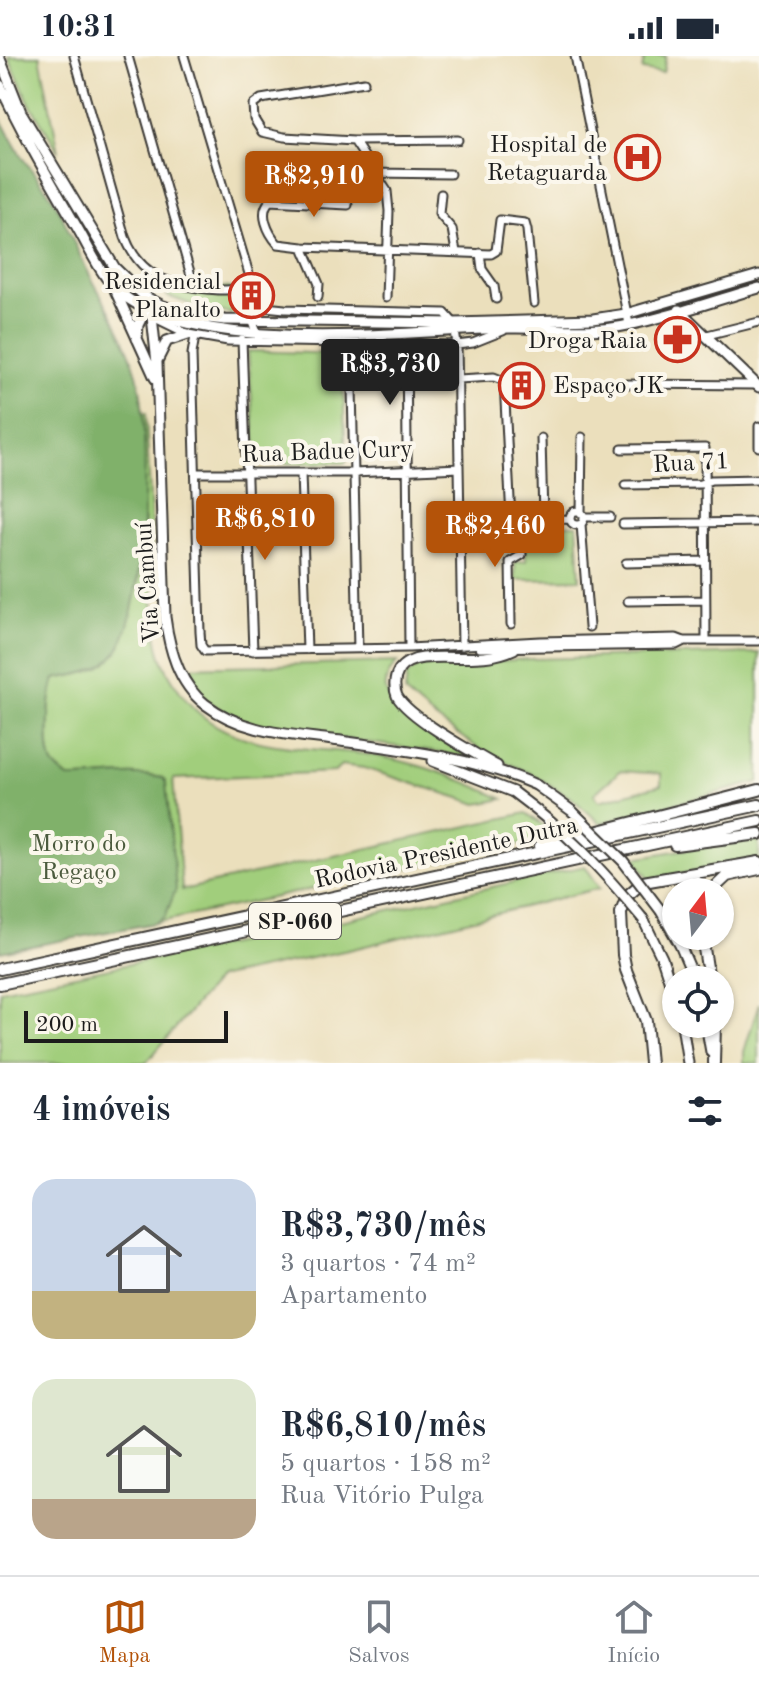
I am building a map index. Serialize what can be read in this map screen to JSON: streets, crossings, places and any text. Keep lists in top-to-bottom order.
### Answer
{
  "streets": {
    "highway": ["Rodovia Presidente Dutra", "SP-060"],
    "main road": ["Via Cambuí"],
    "street": ["Rua Badue Cury", "Rua 71"]
  },
  "parks": ["Morro do Regaço"],
  "places": {
    "hospital": ["Hospital de Retaguarda"],
    "building": ["Residencial Planalto", "Espaço JK"],
    "pharmacy": ["Droga Raia"]
  },
  "scale_bar": "200 m",
  "north": "top",
  "page": {
    "status": "10:31",
    "price": [
      "R$2,910",
      "R$3,730",
      "R$6,810",
      "R$2,460"
    ],
    "scale": "200 m",
    "heading": "4 imóveis",
    "list": [
      {
        "name": "R$3,730/mês",
        "note": "3 quartos · 74 m² · Apartamento"
      },
      {
        "name": "R$6,810/mês",
        "note": "5 quartos · 158 m² · Rua Vitório Pulga"
      }
    ],
    "tabs": ["Mapa", "Salvos", "Início"]
  }
}
